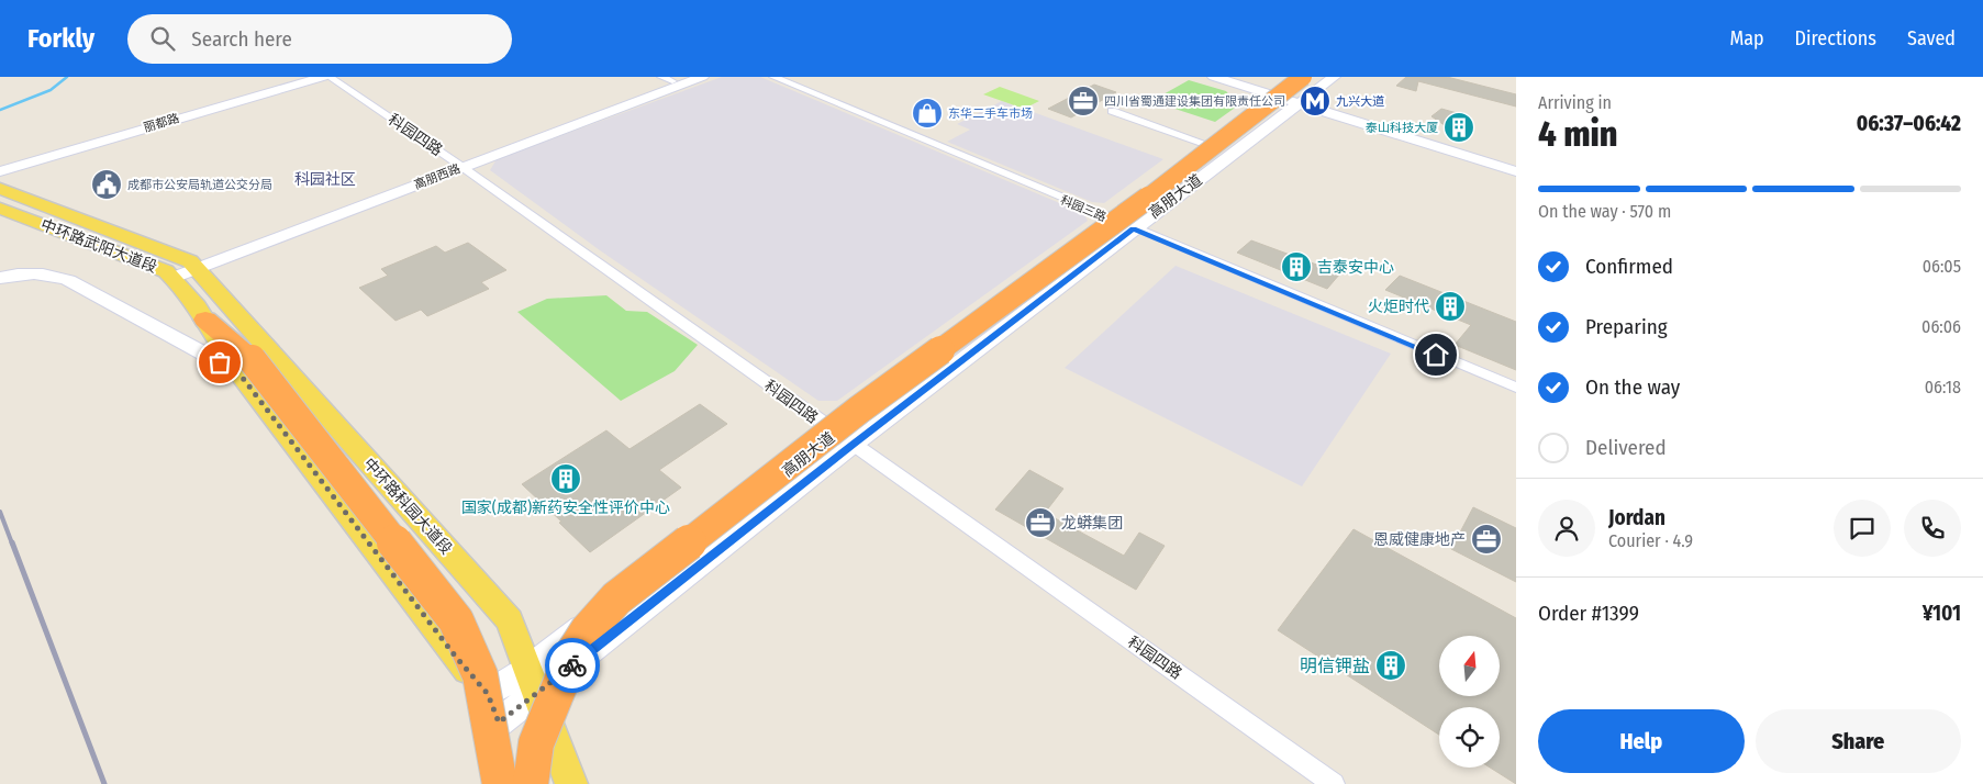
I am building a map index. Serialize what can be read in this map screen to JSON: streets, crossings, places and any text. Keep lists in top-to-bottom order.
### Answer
{
  "streets": {
    "main road": [
      "丽都路",
      "高朋西路",
      "高朋大道",
      "中环路武阳大道段",
      "中环路科园大道段"
    ],
    "street": ["科园四路", "科园三路"]
  },
  "crossings": [
    ["科园四路", "高朋西路"],
    ["科园四路", "高朋大道"],
    ["高朋西路", "中环路武阳大道段"],
    ["高朋西路", "中环路科园大道段"],
    ["高朋大道", "科园三路"],
    ["高朋大道", "中环路武阳大道段"],
    ["高朋大道", "中环路科园大道段"],
    ["中环路武阳大道段", "中环路科园大道段"]
  ],
  "districts": ["科园社区"],
  "places": {
    "office": ["四川省蜀通建设集团有限责任公司", "龙蟒集团", "恩威健康地产"],
    "metro station": ["九兴大道"],
    "shop": ["东华二手车市场"],
    "building": [
      "泰山科技大厦",
      "吉泰安中心",
      "火炬时代",
      "国家(成都)新药安全性评价中心",
      "明信钾盐"
    ],
    "public building": ["成都市公安局轨道公交分局"]
  },
  "north": "top",
  "page": {
    "header": "Forkly",
    "search": "Search here",
    "nav": ["Map", "Directions", "Saved"],
    "heading": ["4 min", "Arriving in", "06:37–06:42"],
    "panel": [
      "Jordan",
      "Courier · 4.9",
      "Order #1399",
      "¥101"
    ],
    "bar": "On the way · 570 m",
    "list": [
      ["Confirmed", "06:05"],
      ["Preparing", "06:06"],
      ["On the way", "06:18"],
      "Delivered"
    ],
    "buttons": ["Help", "Share"]
  }
}
